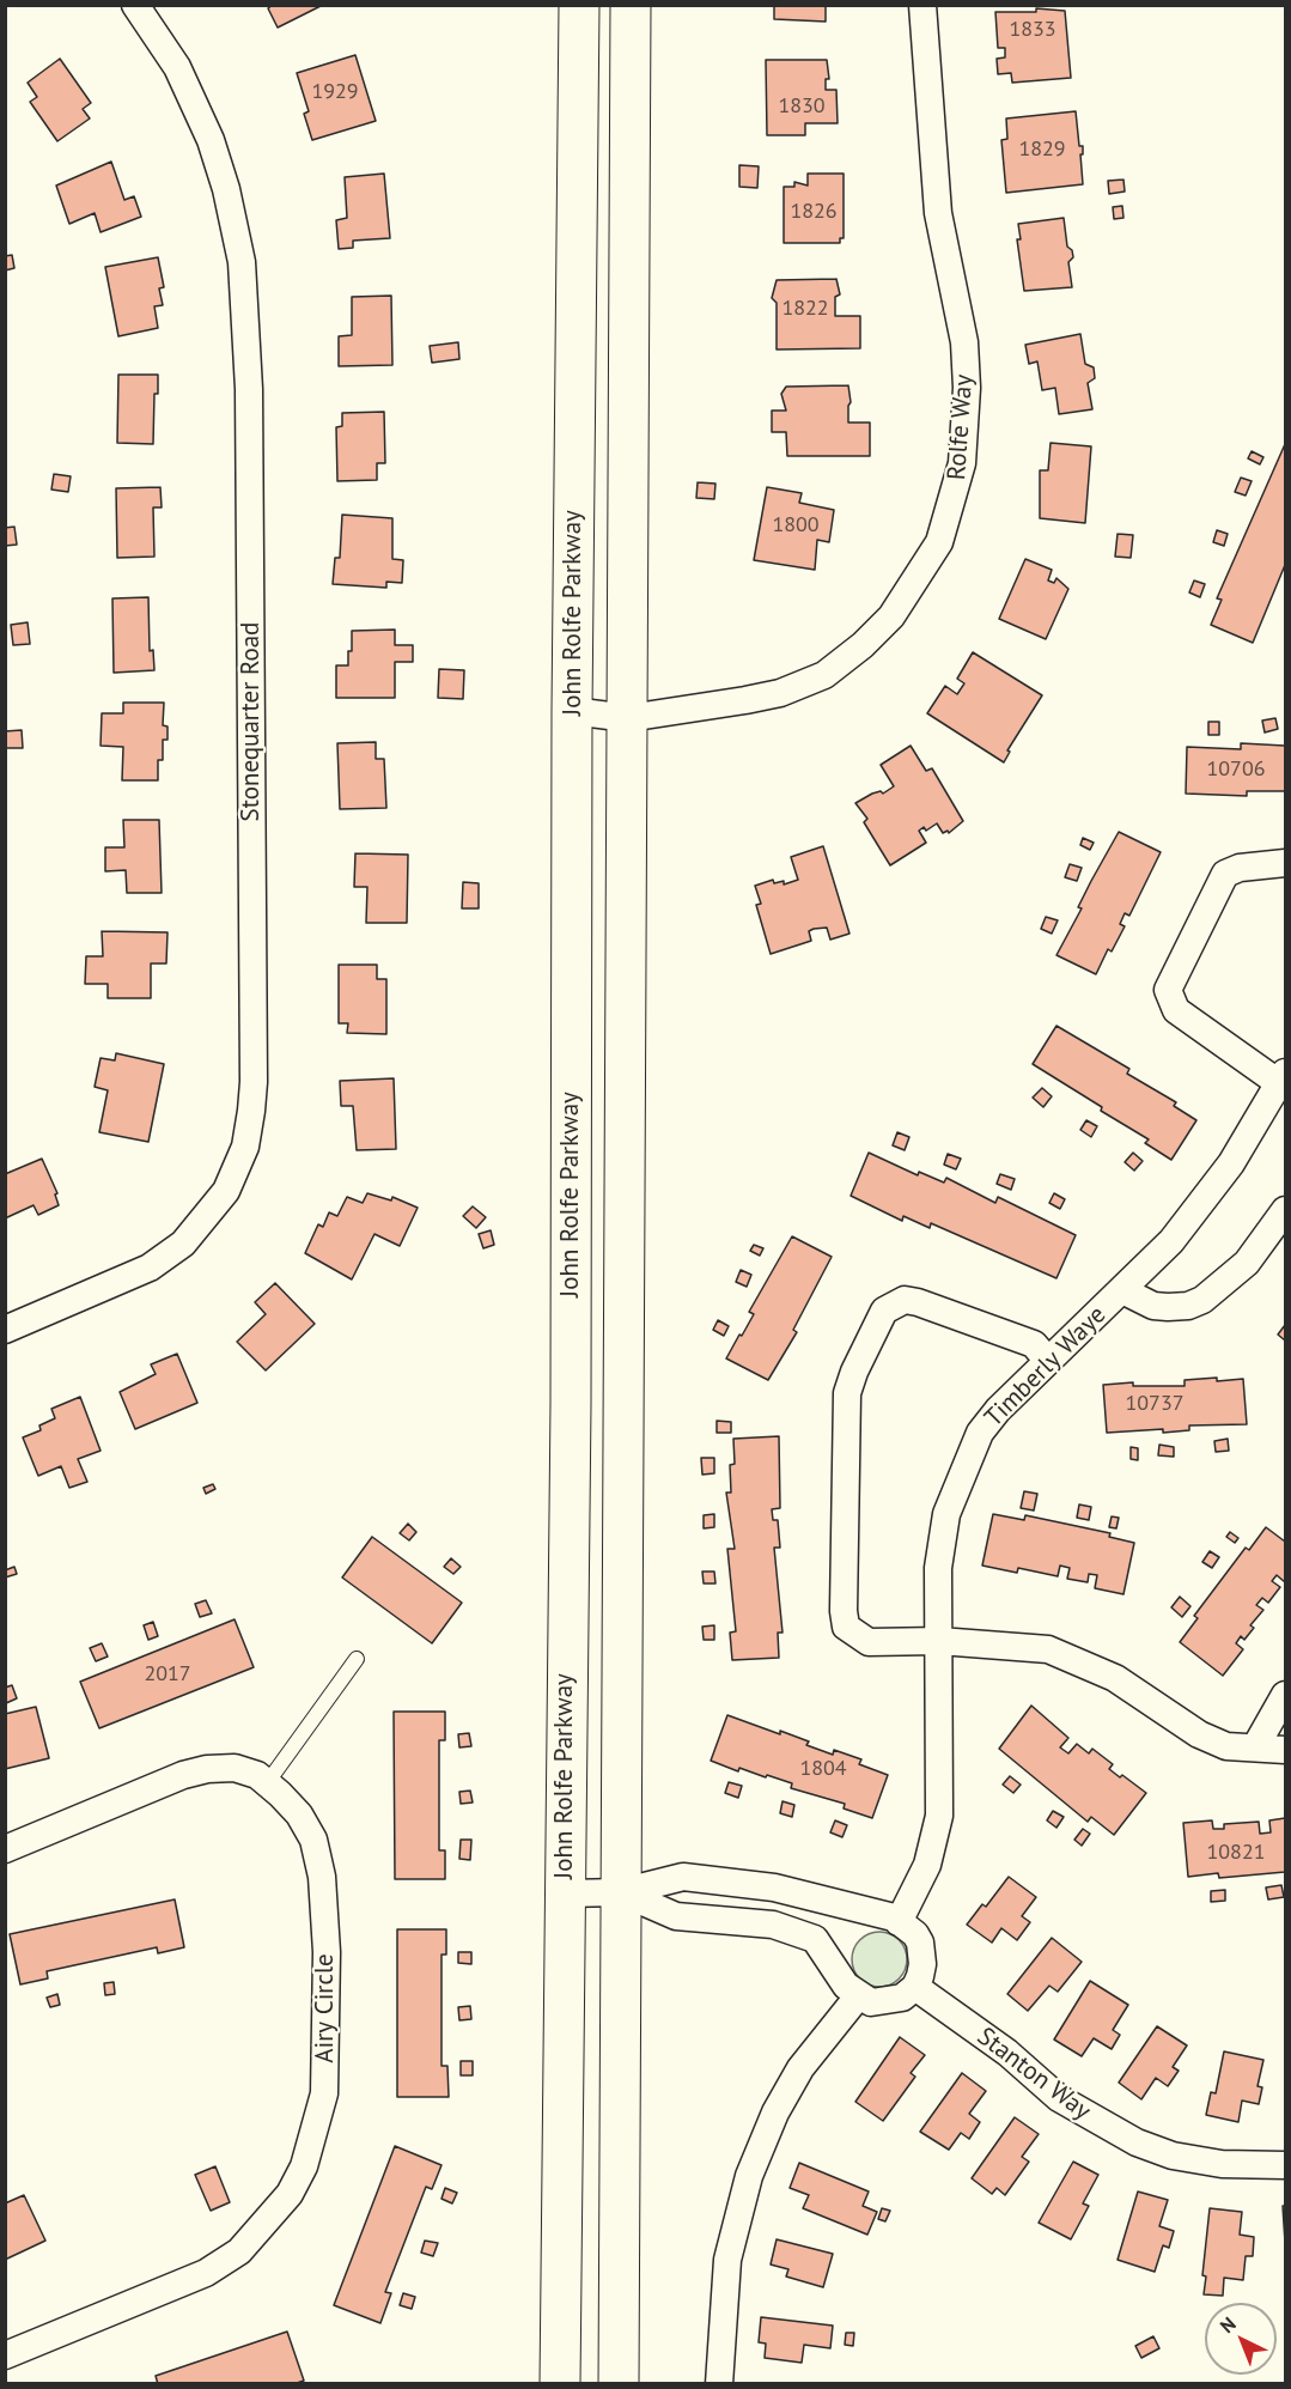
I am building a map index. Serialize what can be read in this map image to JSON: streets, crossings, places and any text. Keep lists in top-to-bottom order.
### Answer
{
  "streets": {
    "main road": ["John Rolfe Parkway"],
    "street": [
      "Rolfe Way",
      "Stonequarter Road",
      "Timberly Waye",
      "Airy Circle",
      "Stanton Way"
    ]
  },
  "crossings": [
    ["Rolfe Way", "John Rolfe Parkway"]
  ],
  "house_numbers": [
    "1833",
    "1929",
    "1830",
    "1829",
    "1826",
    "1822",
    "1800",
    "10706",
    "10737",
    "2017",
    "1804",
    "10821"
  ],
  "north": "top left"
}
